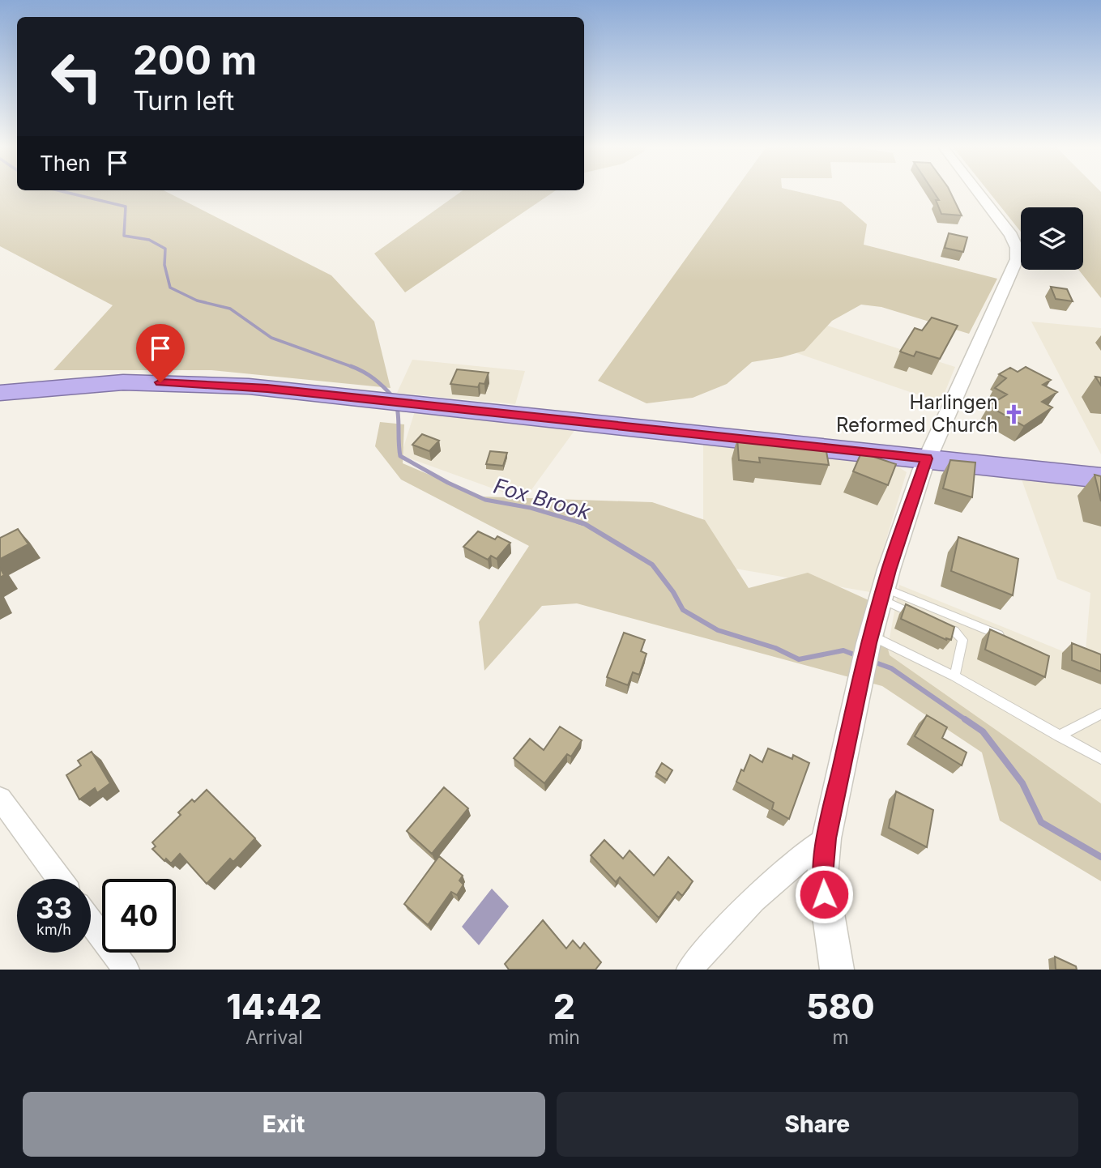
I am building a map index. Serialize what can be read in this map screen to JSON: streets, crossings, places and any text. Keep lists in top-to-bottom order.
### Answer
{
  "water": ["Fox Brook"],
  "places": {
    "church": ["Harlingen Reformed Church"]
  },
  "page": {
    "turn": ["200 m", "Turn left"],
    "then": "Then",
    "speed": "33 km/h",
    "limit": "40",
    "eta": [
      "14:42",
      "Arrival",
      "2",
      "min",
      "580",
      "m"
    ],
    "buttons": ["Exit", "Share"]
  }
}
